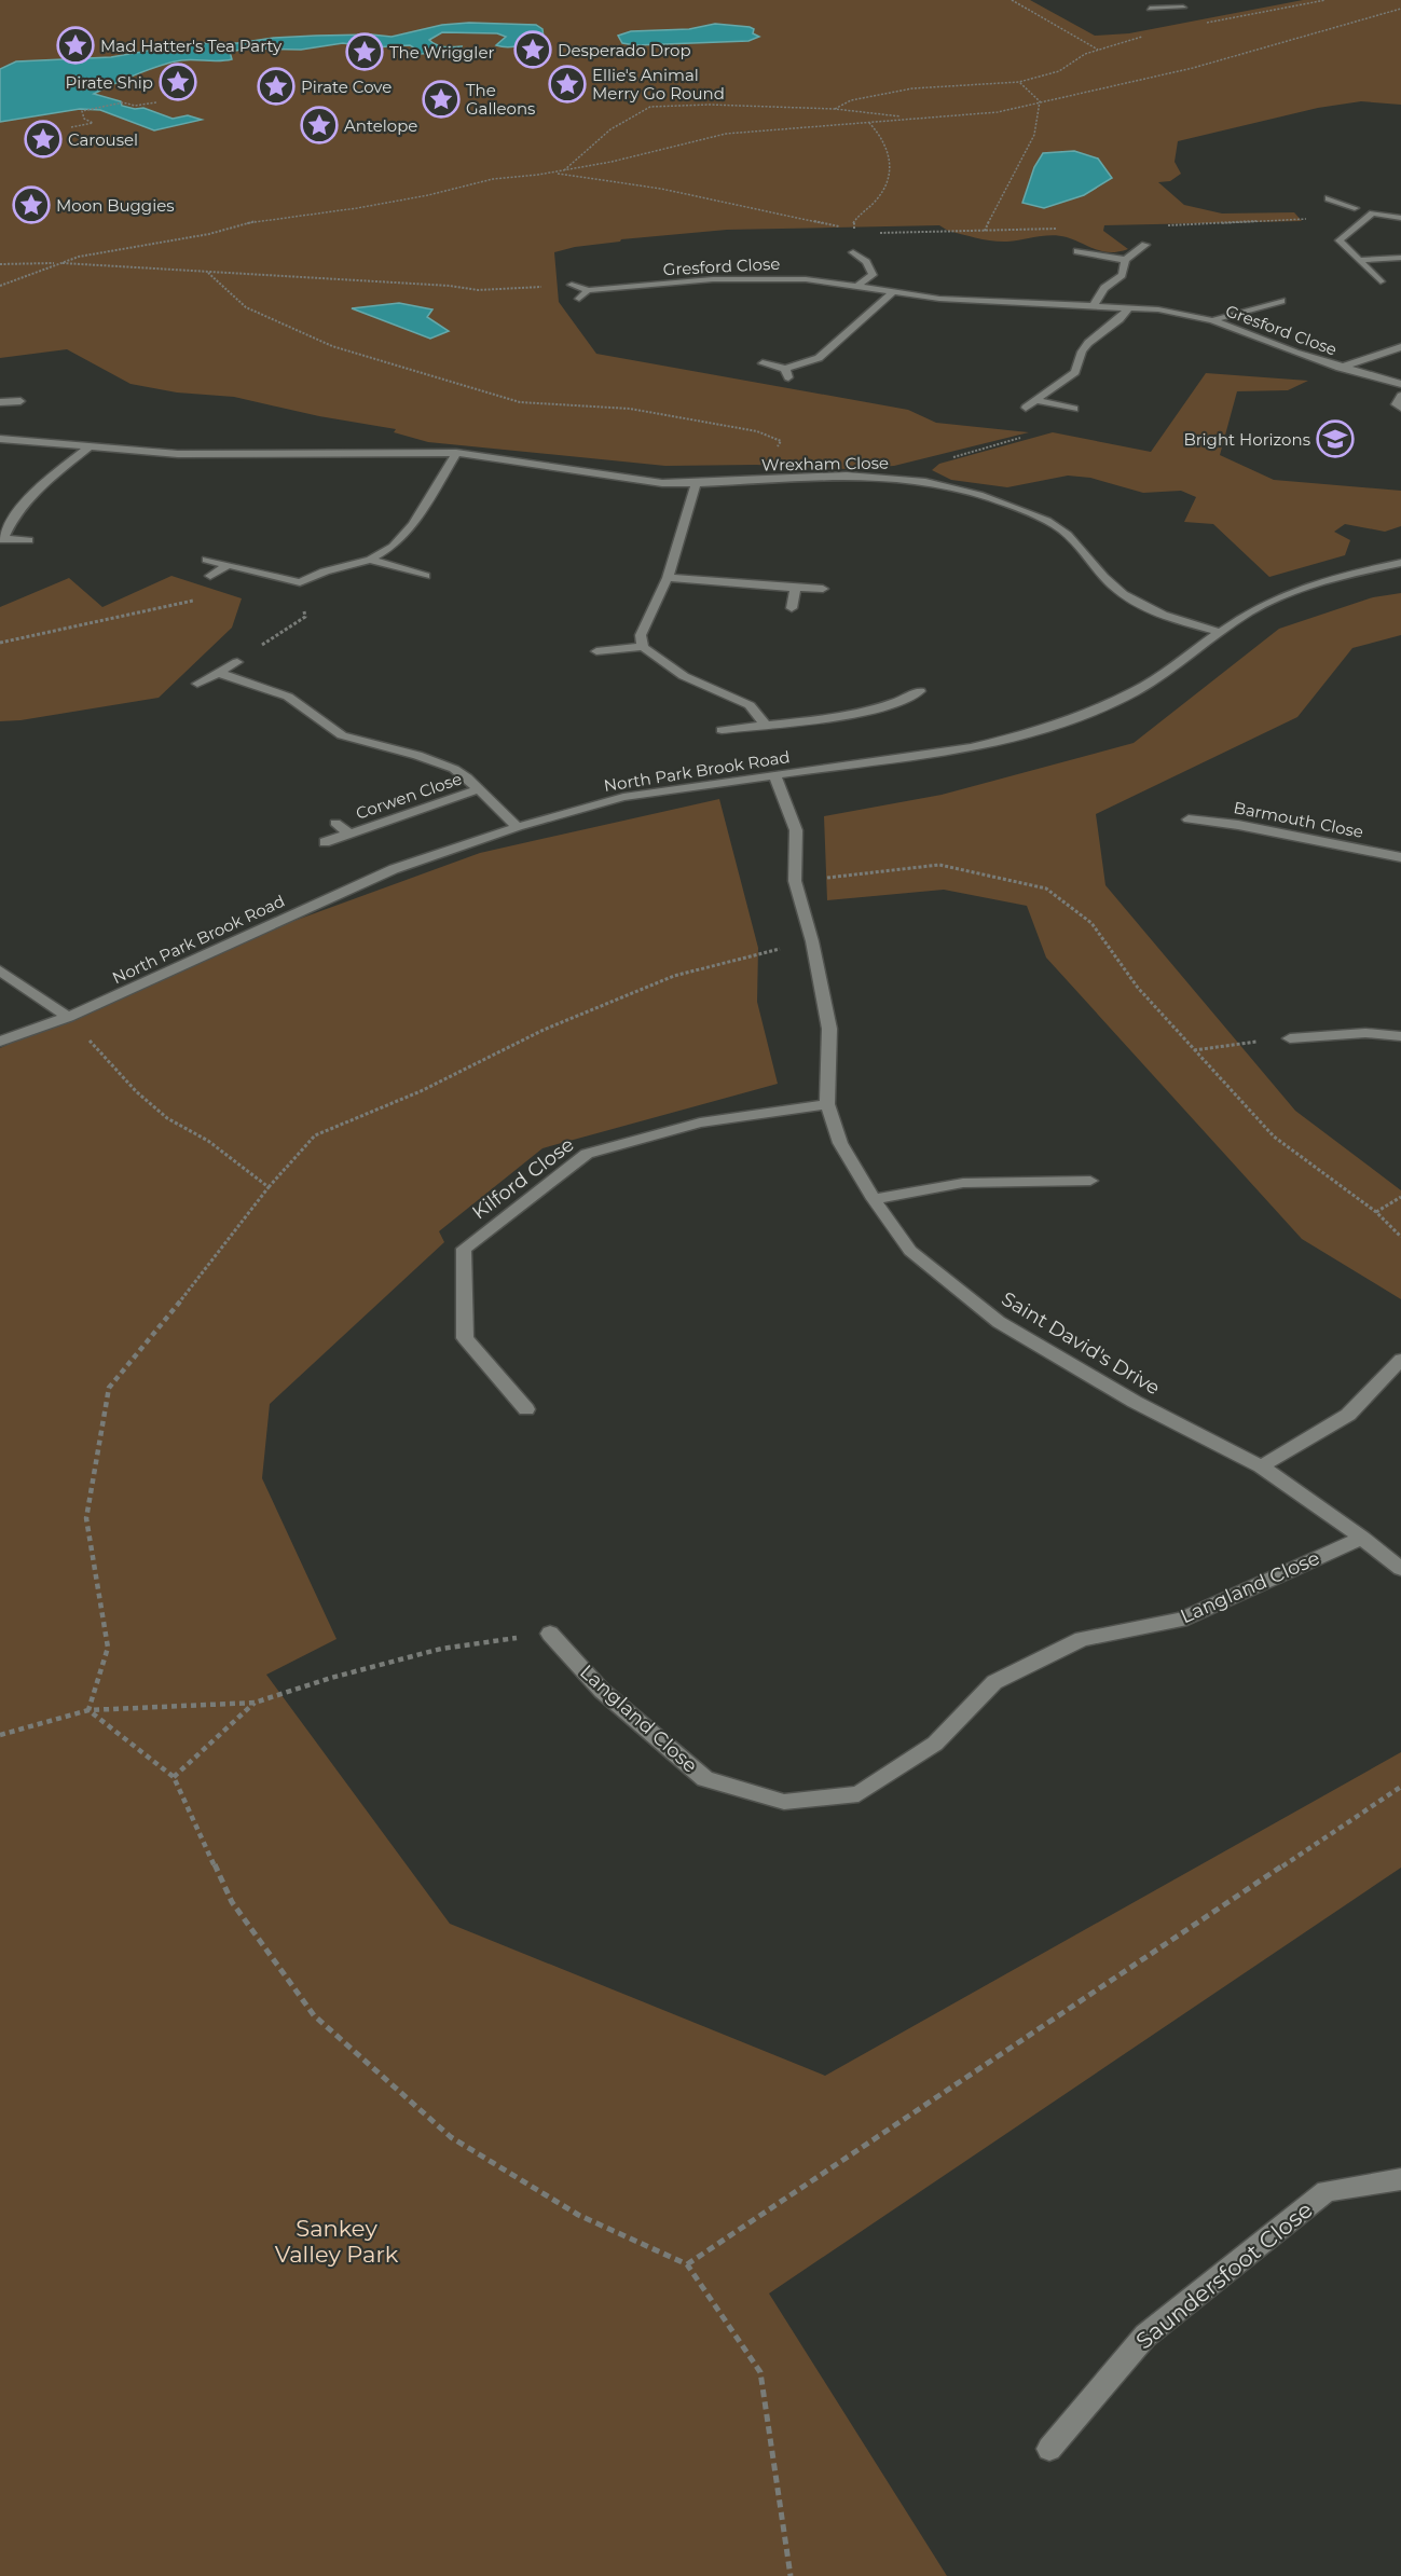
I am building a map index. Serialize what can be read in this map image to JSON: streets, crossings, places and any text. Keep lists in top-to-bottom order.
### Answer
{
  "streets": {
    "street": [
      "Gresford Close",
      "Wrexham Close",
      "North Park Brook Road",
      "Corwen Close",
      "Barmouth Close",
      "Kilford Close",
      "Saint David's Drive",
      "Langland Close",
      "Saundersfoot Close"
    ]
  },
  "crossings": [
    ["Wrexham Close", "North Park Brook Road"],
    ["North Park Brook Road", "Corwen Close"],
    ["North Park Brook Road", "Saint David's Drive"],
    ["Kilford Close", "Saint David's Drive"],
    ["Saint David's Drive", "Langland Close"]
  ],
  "parks": ["Sankey Valley Park"],
  "places": {
    "place": [
      "Mad Hatter's Tea Party",
      "Desperado Drop",
      "The Wriggler",
      "Pirate Ship",
      "Ellie's Animal Merry Go Round",
      "Pirate Cove",
      "The Galleons",
      "Antelope",
      "Carousel",
      "Moon Buggies"
    ],
    "school or university": ["Bright Horizons"]
  }
}
